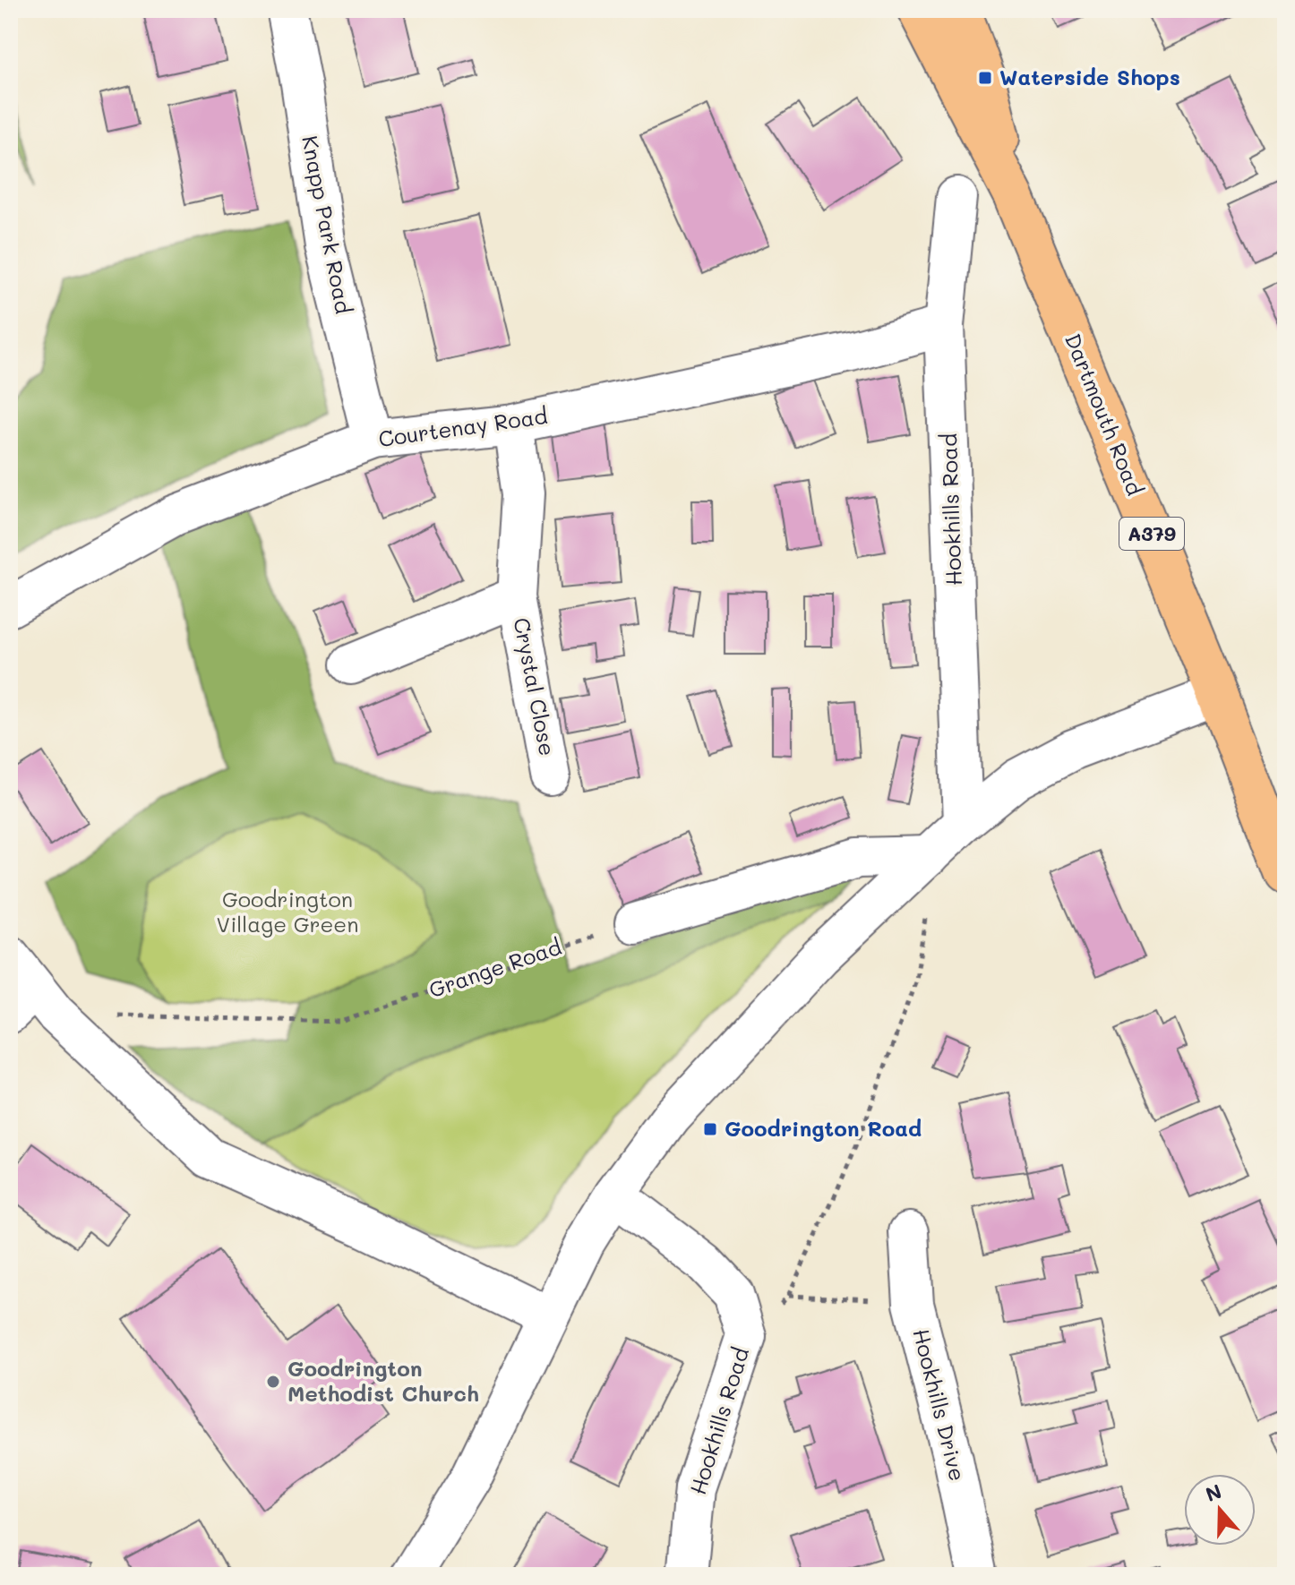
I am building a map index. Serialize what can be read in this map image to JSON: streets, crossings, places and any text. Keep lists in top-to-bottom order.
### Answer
{
  "streets": {
    "main road": ["Dartmouth Road", "A379"],
    "street": [
      "Knapp Park Road",
      "Courtenay Road",
      "Hookhills Road",
      "Crystal Close",
      "Hookhills Drive"
    ],
    "path": ["Grange Road"]
  },
  "crossings": [
    ["Knapp Park Road", "Courtenay Road"],
    ["Courtenay Road", "Hookhills Road"],
    ["Courtenay Road", "Crystal Close"]
  ],
  "parks": ["Goodrington Village Green"],
  "places": {
    "transit": ["Waterside Shops", "Goodrington Road"],
    "other": ["Goodrington Methodist Church"]
  },
  "north": "top"
}
